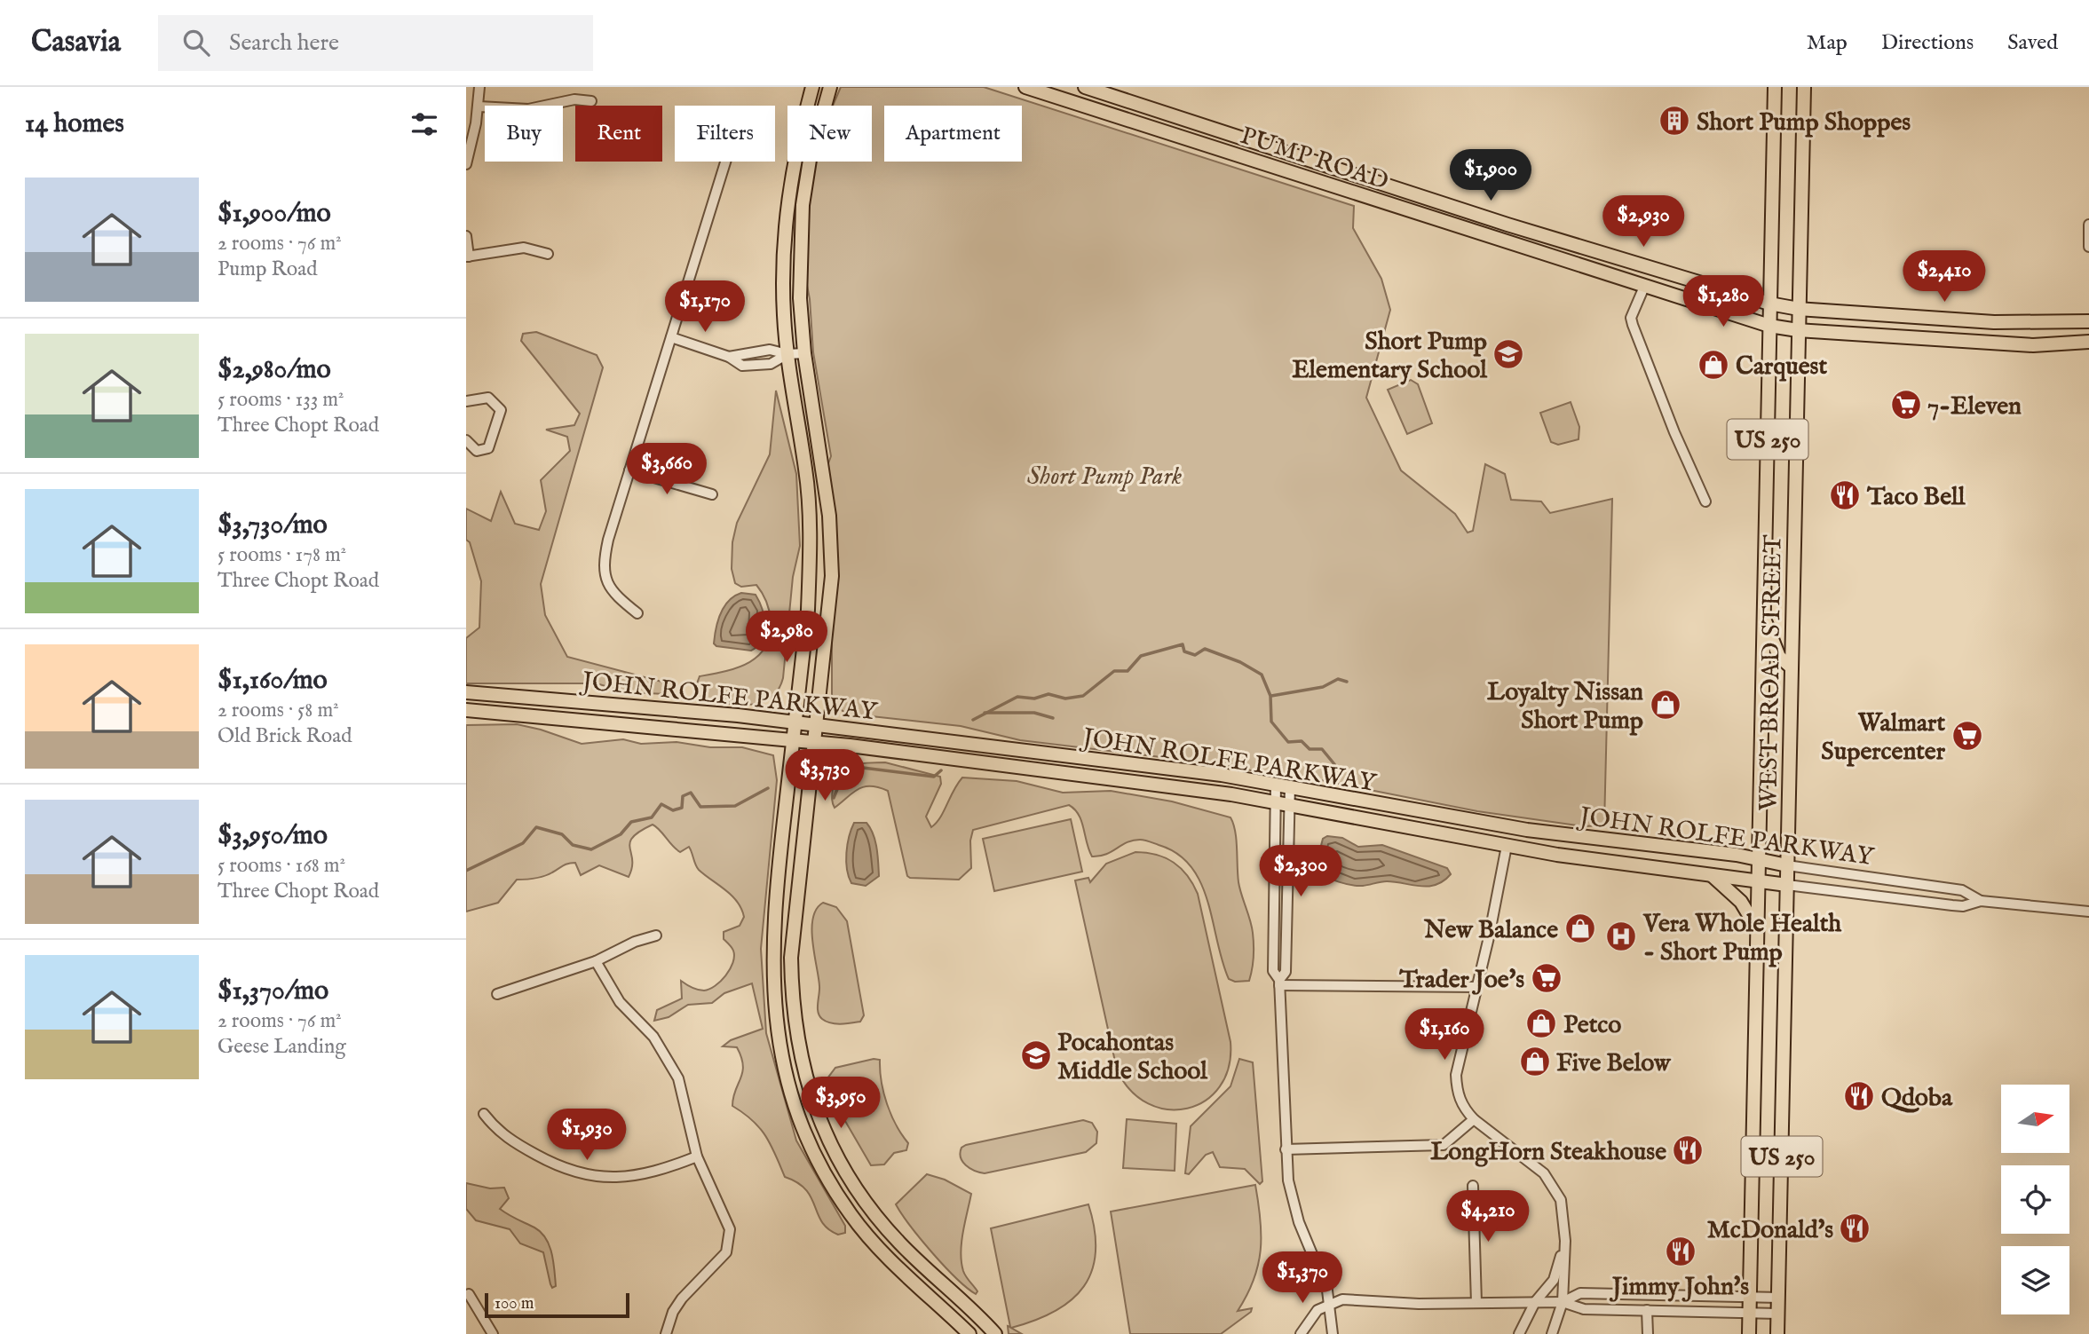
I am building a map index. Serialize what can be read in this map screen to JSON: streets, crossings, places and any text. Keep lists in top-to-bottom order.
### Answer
{
  "streets": {
    "main road": [
      "PUMP ROAD",
      "US 250",
      "WEST BROAD STREET",
      "JOHN ROLFE PARKWAY"
    ]
  },
  "crossings": [
    ["PUMP ROAD", "WEST BROAD STREET"],
    ["WEST BROAD STREET", "JOHN ROLFE PARKWAY"]
  ],
  "parks": ["Short Pump Park"],
  "places": {
    "building": ["Short Pump Shoppes"],
    "school or university": ["Short Pump Elementary School", "Pocahontas Middle School"],
    "shop": [
      "Carquest",
      "Loyalty Nissan Short Pump",
      "New Balance",
      "Petco",
      "Five Below"
    ],
    "supermarket": ["7-Eleven", "Walmart Supercenter", "Trader Joe's"],
    "restaurant": [
      "Taco Bell",
      "Qdoba",
      "LongHorn Steakhouse",
      "McDonald's",
      "Jimmy John's"
    ],
    "hospital": ["Vera Whole Health - Short Pump"]
  },
  "scale_bar": "100 m",
  "north": "right",
  "page": {
    "header": "Casavia",
    "search": "Search here",
    "nav": ["Map", "Directions", "Saved"],
    "heading": "14 homes",
    "chip": [
      "Buy",
      "Rent",
      "Filters",
      "New",
      "Apartment"
    ],
    "price": [
      "$1,900",
      "$2,930",
      "$2,410",
      "$1,280",
      "$1,170",
      "$3,660",
      "$2,980",
      "$3,730",
      "$2,300",
      "$1,160",
      "$3,950",
      "$1,930",
      "$4,210",
      "$1,370"
    ],
    "list": [
      {
        "name": "$1,900/mo",
        "note": "2 rooms · 76 m² · Pump Road"
      },
      {
        "name": "$2,980/mo",
        "note": "5 rooms · 133 m² · Three Chopt Road"
      },
      {
        "name": "$3,730/mo",
        "note": "5 rooms · 178 m² · Three Chopt Road"
      },
      {
        "name": "$1,160/mo",
        "note": "2 rooms · 58 m² · Old Brick Road"
      },
      {
        "name": "$3,950/mo",
        "note": "5 rooms · 168 m² · Three Chopt Road"
      },
      {
        "name": "$1,370/mo",
        "note": "2 rooms · 76 m² · Geese Landing"
      }
    ],
    "scale": "100 m"
  }
}
